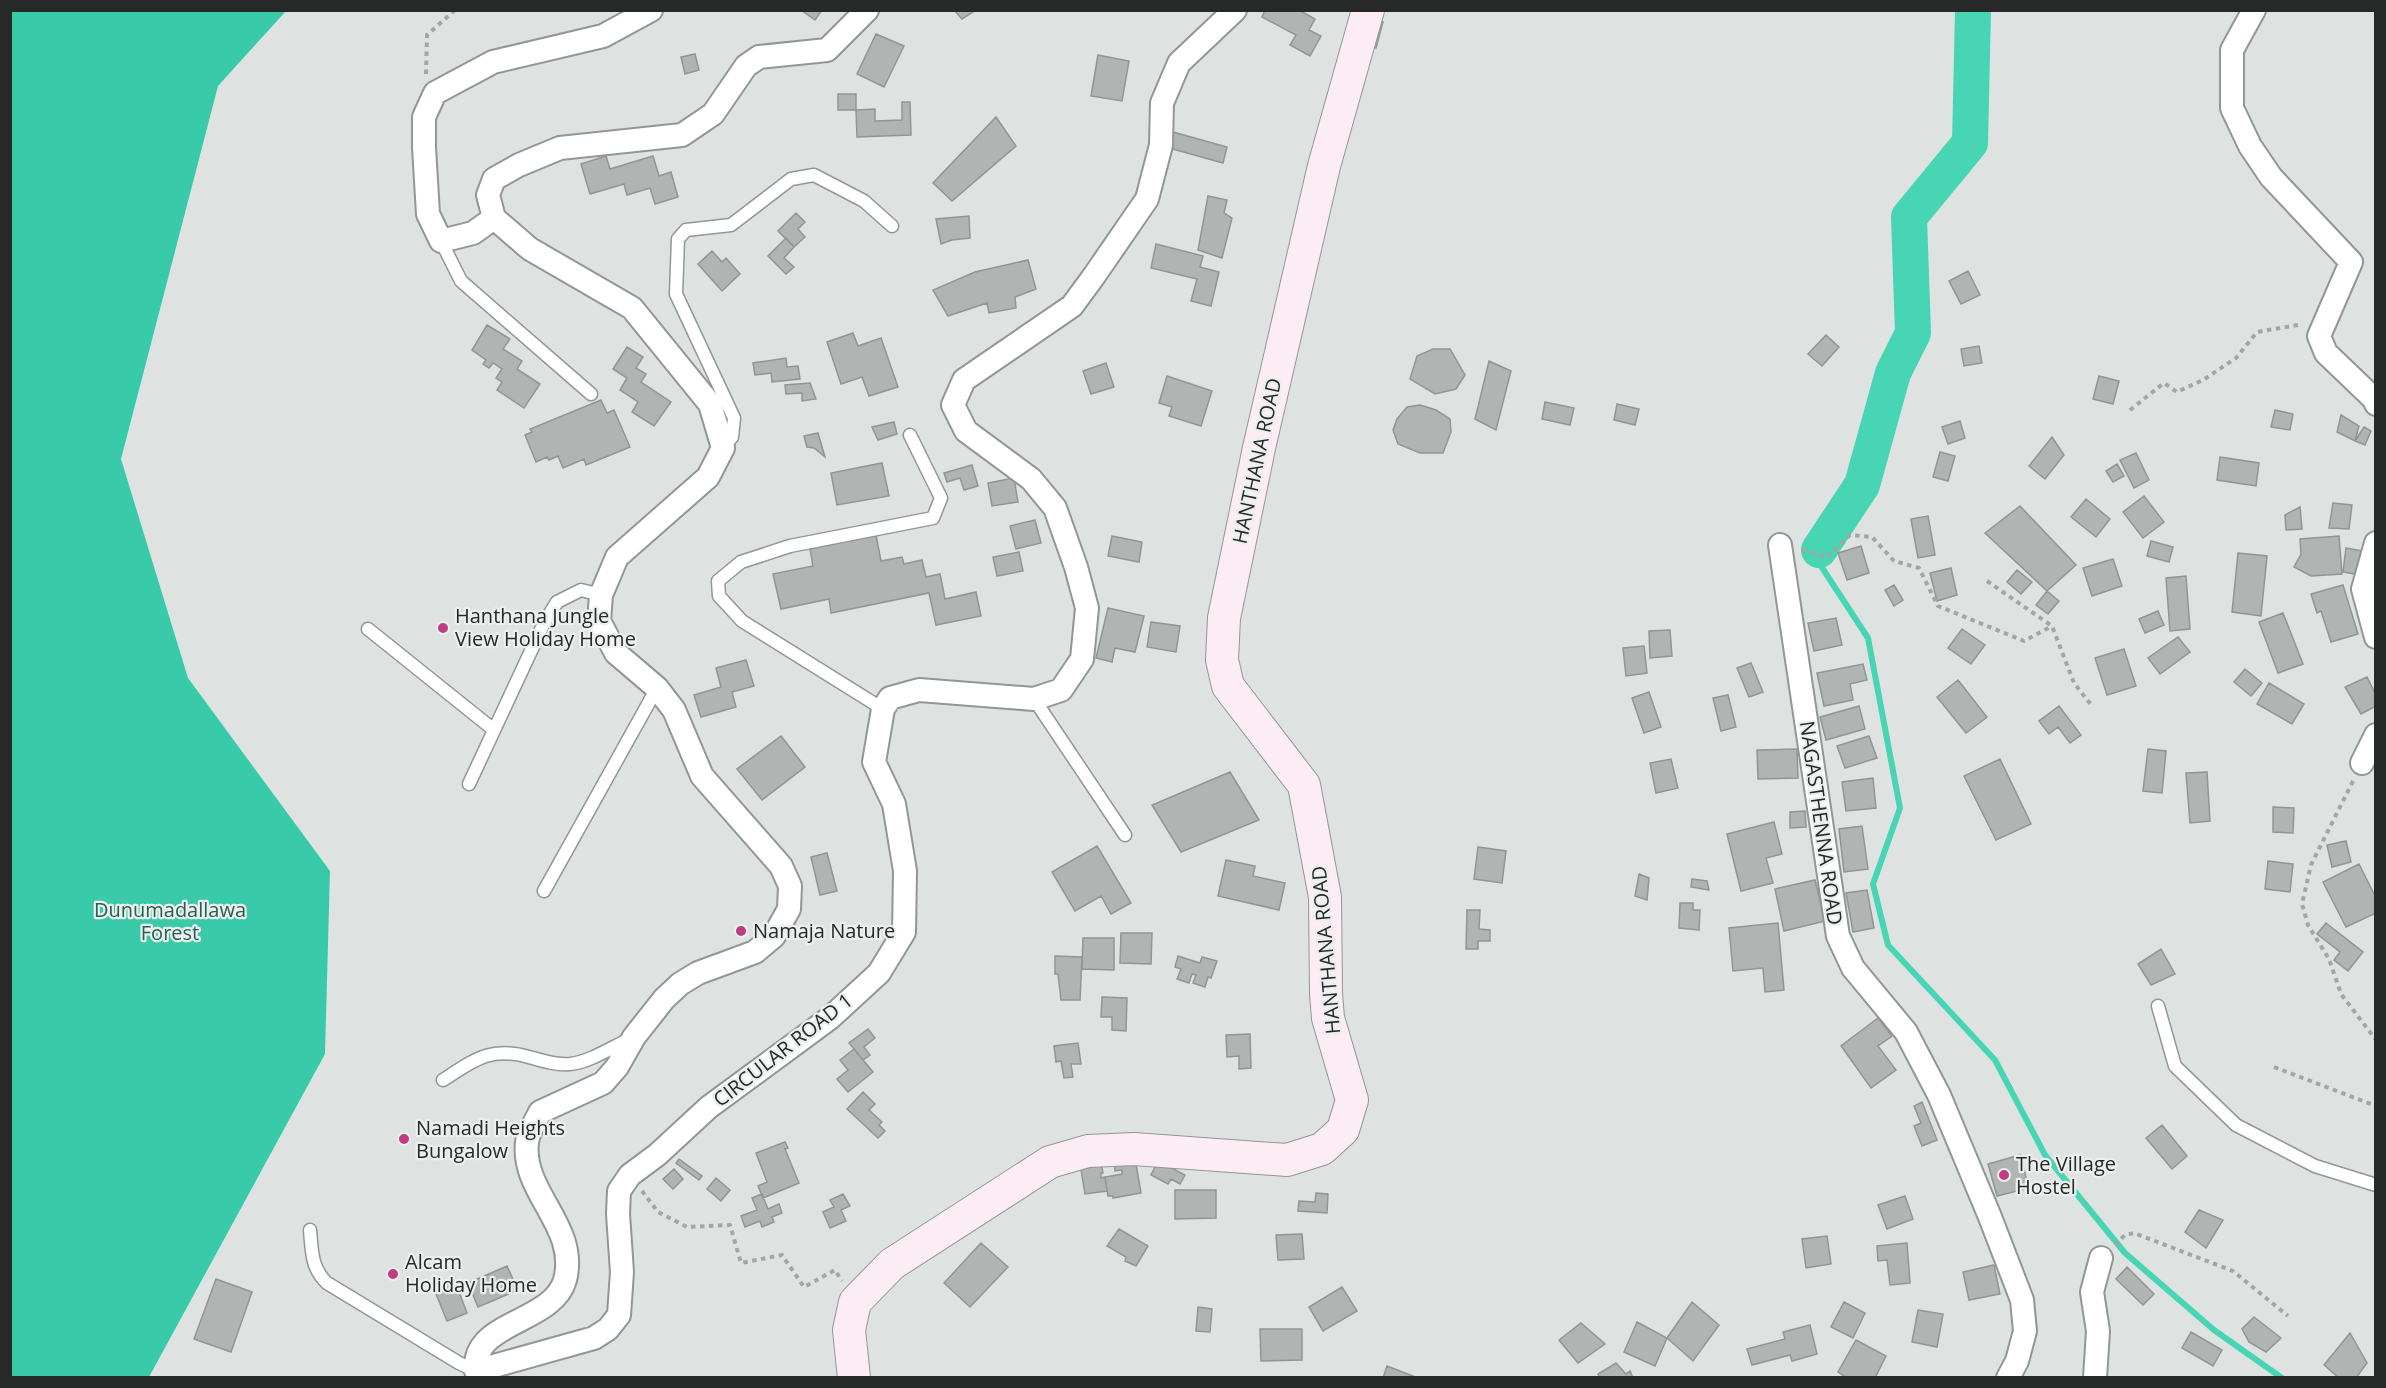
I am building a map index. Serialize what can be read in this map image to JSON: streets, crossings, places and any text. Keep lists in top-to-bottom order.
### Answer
{
  "streets": {
    "street": ["HANTHANA ROAD", "NAGASTHENNA ROAD", "CIRCULAR ROAD 1"]
  },
  "parks": ["Dunumadallawa Forest"],
  "places": [
    "Hanthana Jungle View Holiday Home",
    "Namaja Nature",
    "Namadi Heights Bungalow",
    "The Village Hostel",
    "Alcam Holiday Home"
  ]
}
